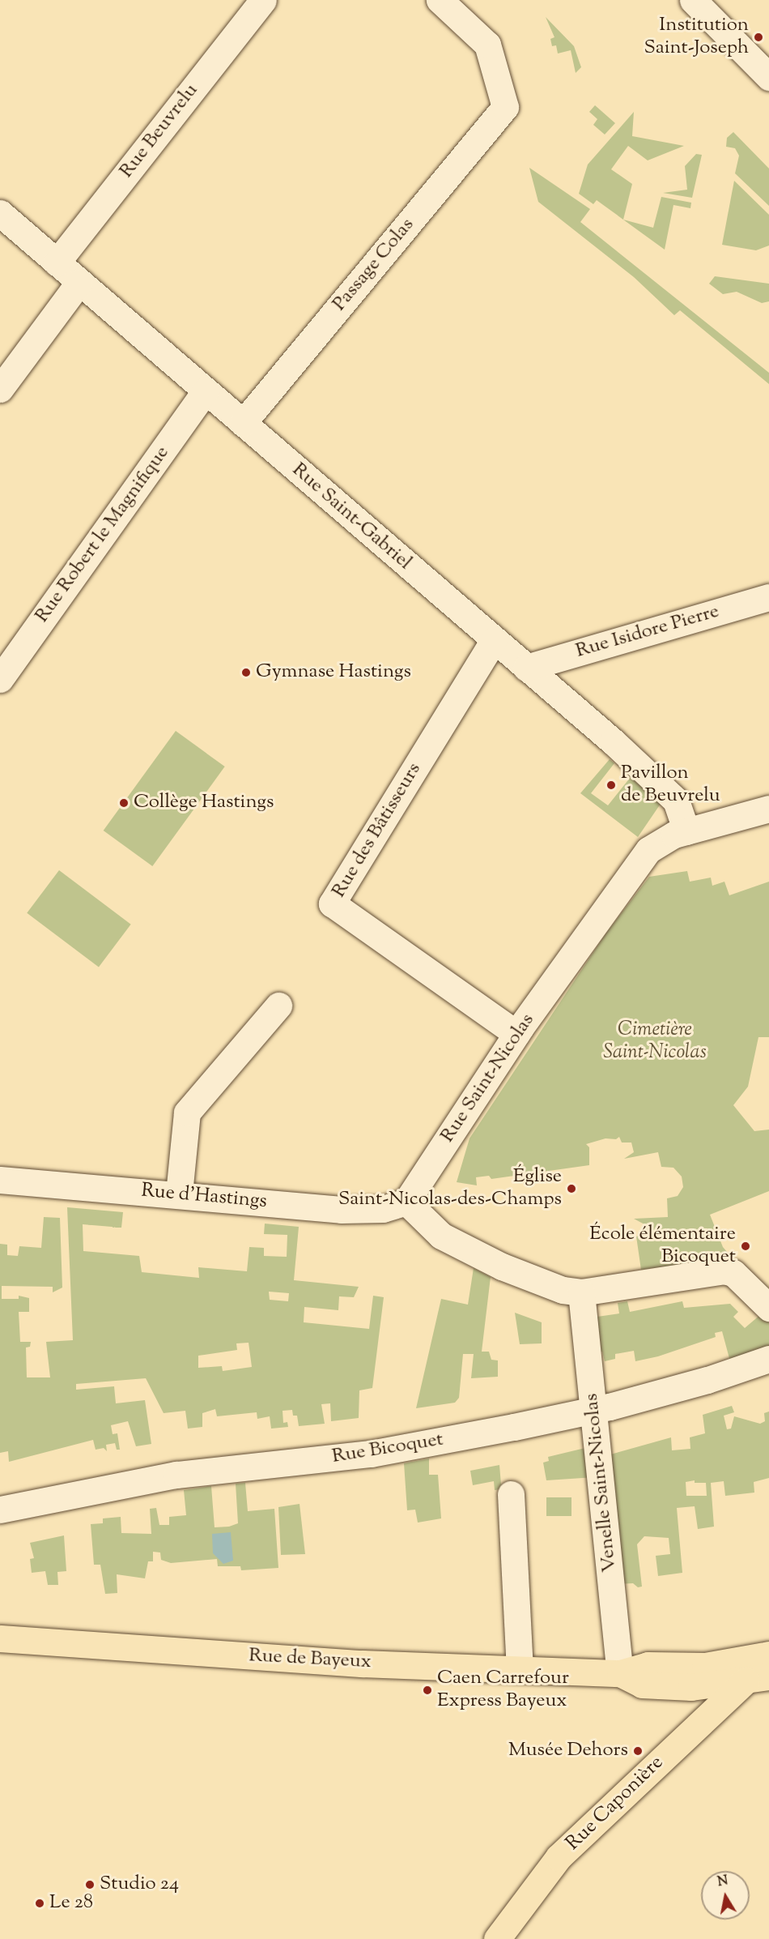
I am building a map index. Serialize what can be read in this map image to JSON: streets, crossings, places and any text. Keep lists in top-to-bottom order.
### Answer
{
  "streets": {
    "main road": ["Rue de Bayeux", "Rue Caponière"],
    "street": [
      "Rue Beuvrelu",
      "Passage Colas",
      "Rue Saint-Gabriel",
      "Rue Robert le Magnifique",
      "Rue Isidore Pierre",
      "Rue des Bâtisseurs",
      "Rue Saint-Nicolas",
      "Rue d'Hastings",
      "Rue Bicoquet",
      "Venelle Saint-Nicolas"
    ]
  },
  "crossings": [
    ["Rue Beuvrelu", "Rue Saint-Gabriel"],
    ["Passage Colas", "Rue Saint-Gabriel"],
    ["Rue Saint-Gabriel", "Rue Robert le Magnifique"],
    ["Rue Saint-Gabriel", "Rue Isidore Pierre"],
    ["Rue Saint-Gabriel", "Rue des Bâtisseurs"],
    ["Rue Saint-Gabriel", "Rue Saint-Nicolas"],
    ["Rue des Bâtisseurs", "Rue Saint-Nicolas"],
    ["Rue Saint-Nicolas", "Rue d'Hastings"],
    ["Rue Bicoquet", "Venelle Saint-Nicolas"],
    ["Venelle Saint-Nicolas", "Rue de Bayeux"],
    ["Rue de Bayeux", "Rue Caponière"]
  ],
  "parks": ["Cimetière Saint-Nicolas"],
  "places": [
    "Institution Saint-Joseph",
    "Gymnase Hastings",
    "Pavillon de Beuvrelu",
    "Collège Hastings",
    "Église Saint-Nicolas-des-Champs",
    "École élémentaire Bicoquet",
    "Caen Carrefour Express Bayeux",
    "Musée Dehors",
    "Studio 24",
    "Le 28"
  ],
  "north": "top"
}
